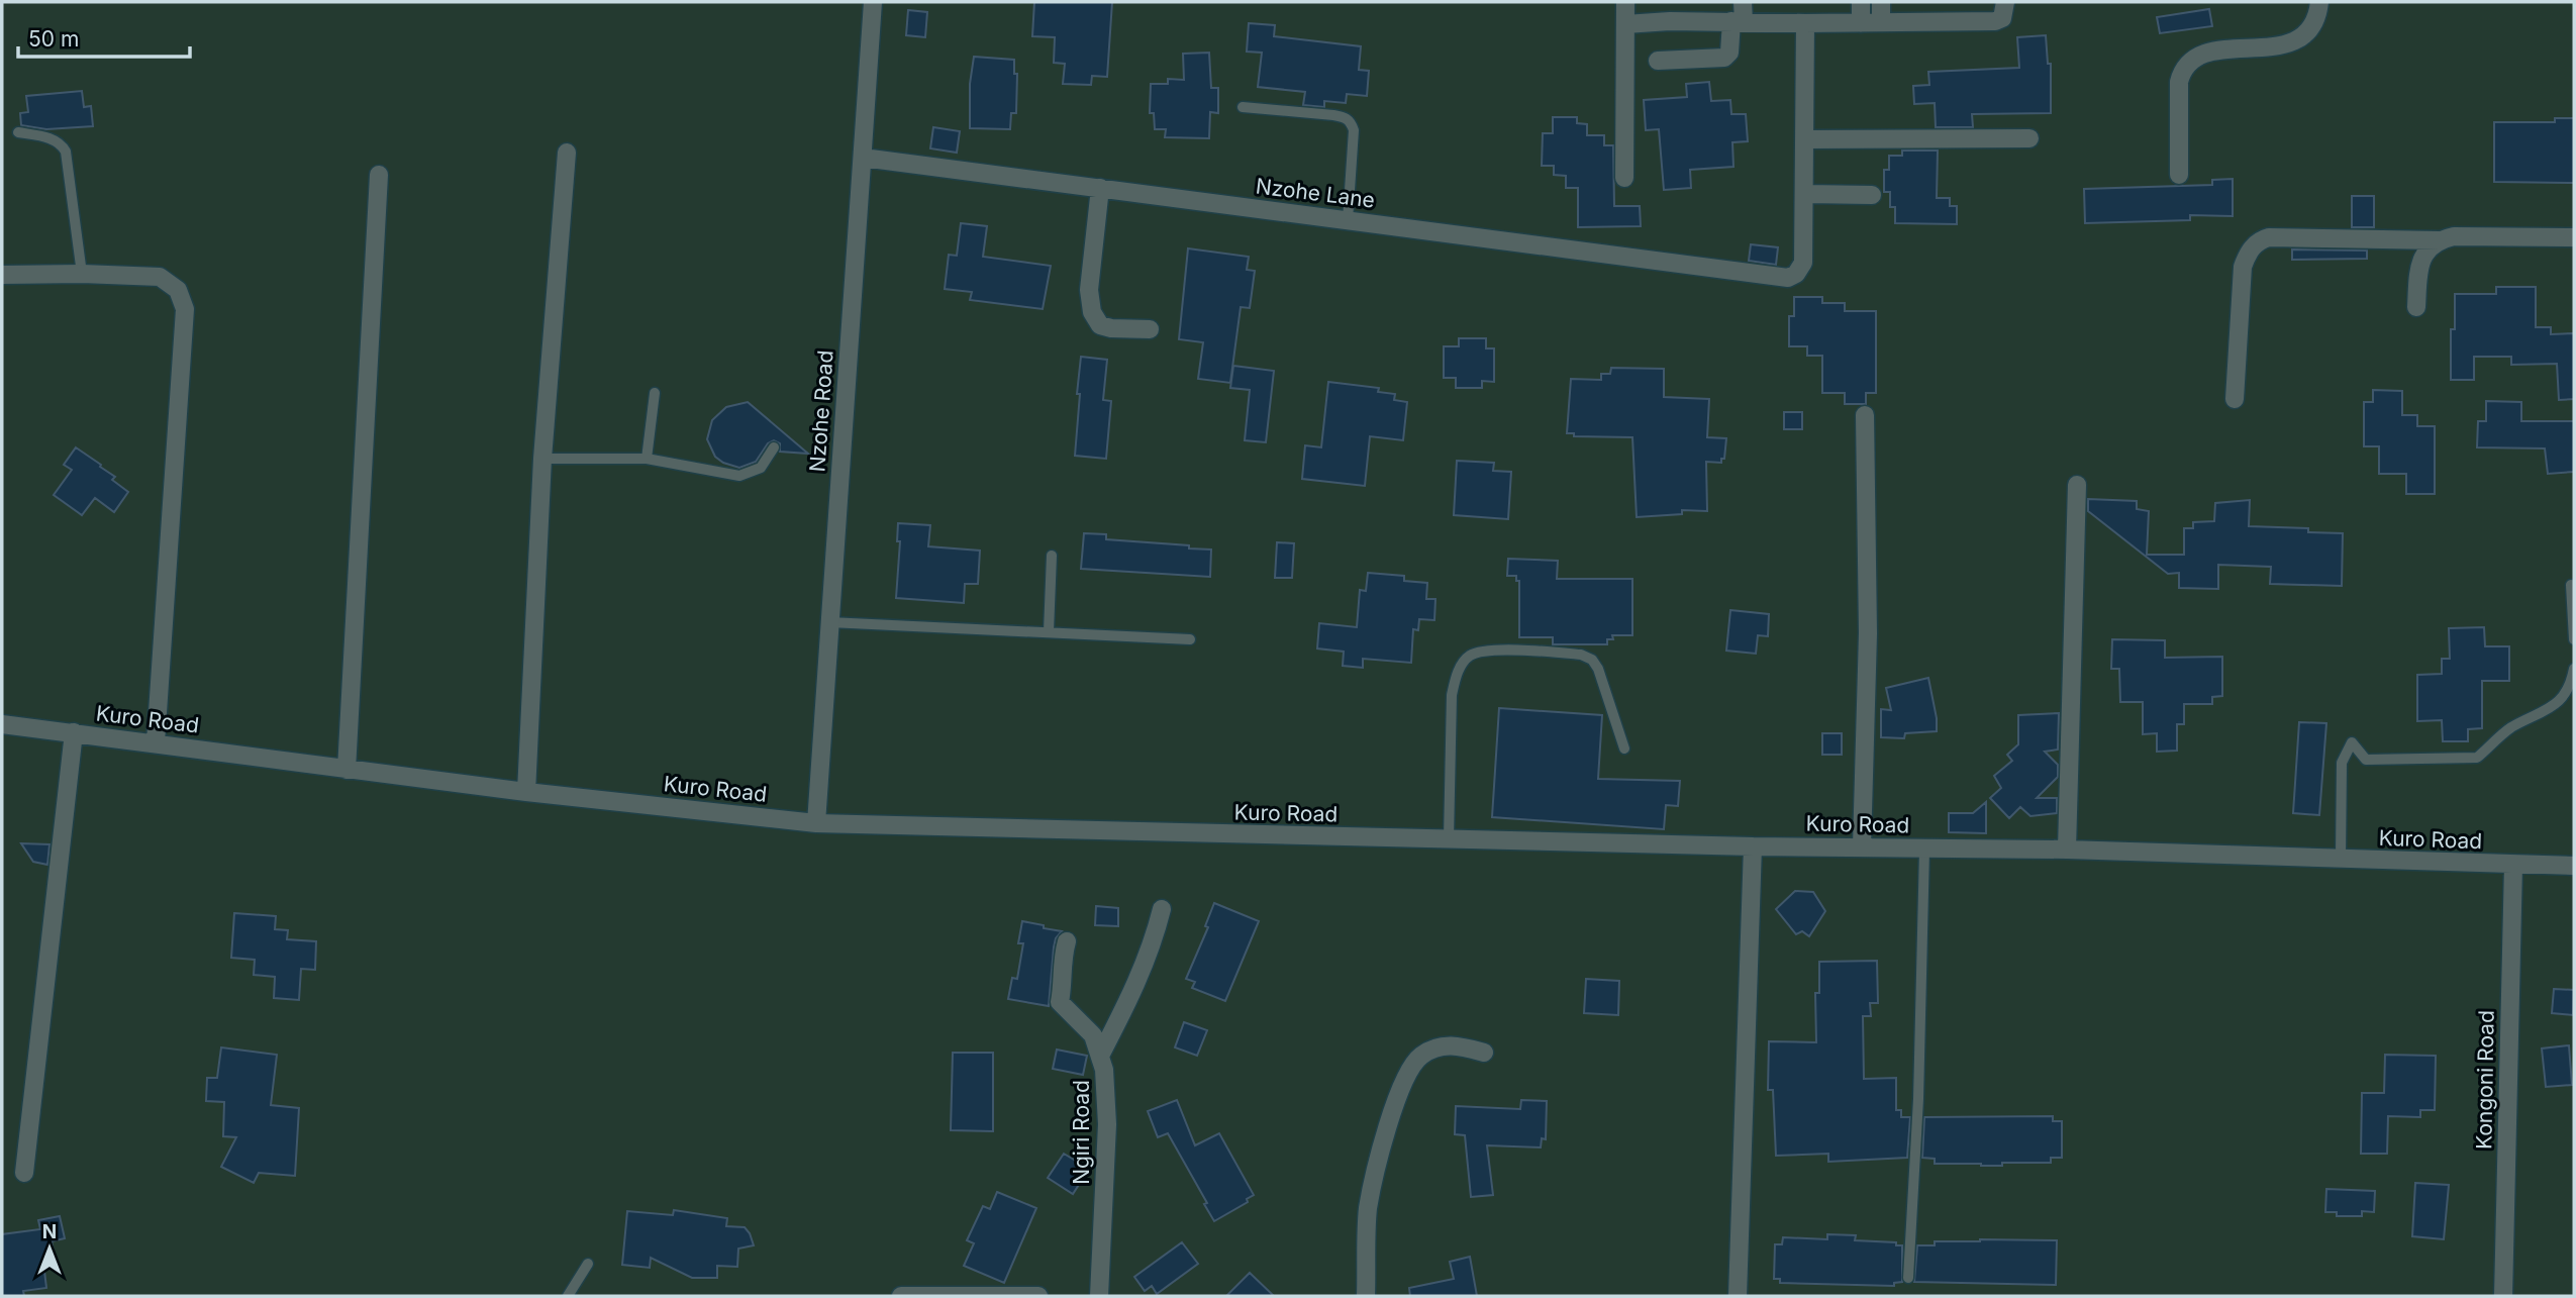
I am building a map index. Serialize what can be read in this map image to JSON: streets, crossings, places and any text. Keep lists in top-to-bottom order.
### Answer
{
  "streets": {
    "street": [
      "Nzohe Lane",
      "Nzohe Road",
      "Kuro Road",
      "Kongoni Road",
      "Ngiri Road"
    ]
  },
  "crossings": [
    ["Nzohe Lane", "Nzohe Road"],
    ["Nzohe Road", "Kuro Road"],
    ["Kuro Road", "Kongoni Road"]
  ],
  "scale_bar": "50 m",
  "north": "top"
}
